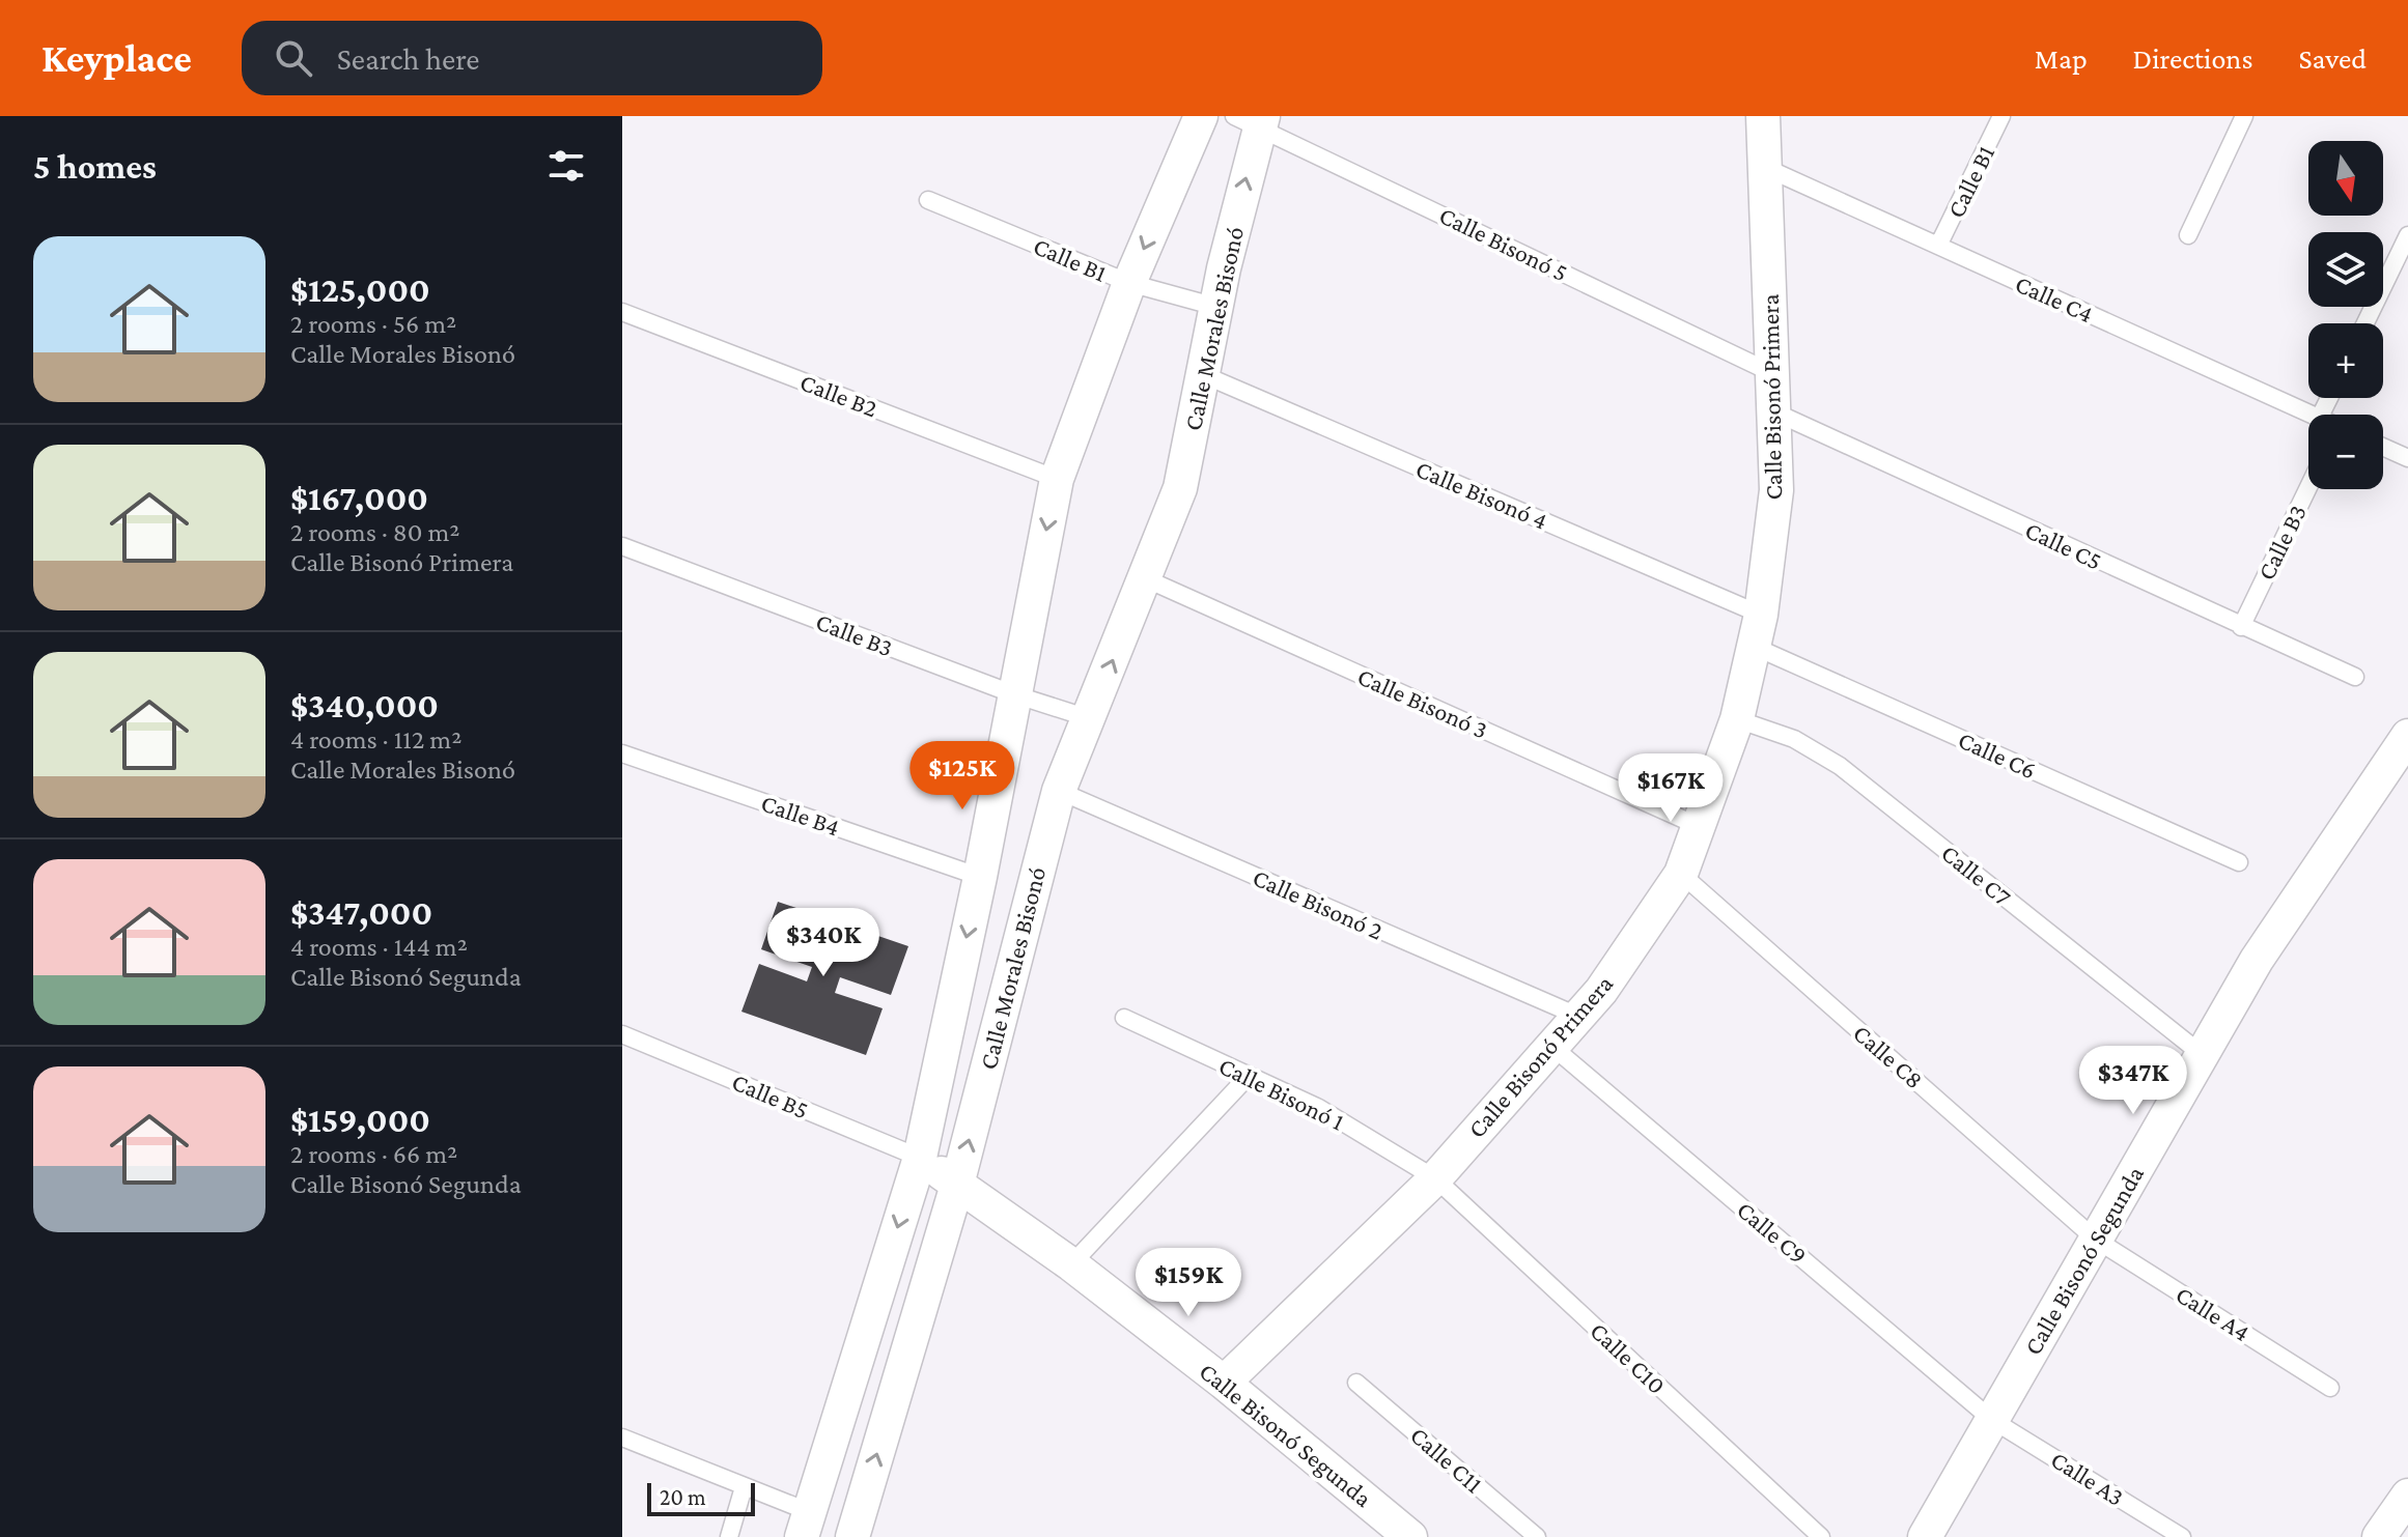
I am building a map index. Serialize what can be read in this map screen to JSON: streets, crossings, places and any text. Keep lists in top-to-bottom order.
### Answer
{
  "streets": {
    "street": ["Calle Morales Bisonó", "Calle Bisonó Primera", "Calle Bisonó Segunda"],
    "lane": [
      "Calle B1",
      "Calle Bisonó 5",
      "Calle C4",
      "Calle B2",
      "Calle Bisonó 4",
      "Calle B3",
      "Calle C5",
      "Calle Bisonó 3",
      "Calle C6",
      "Calle B4",
      "Calle C7",
      "Calle Bisonó 2",
      "Calle C8",
      "Calle Bisonó 1",
      "Calle B5",
      "Calle C9",
      "Calle A4",
      "Calle C10",
      "Calle C11",
      "Calle A3"
    ]
  },
  "crossings": [
    ["Calle B1", "Calle C4"],
    ["Calle B1", "Calle Morales Bisonó"],
    ["Calle Bisonó 5", "Calle Morales Bisonó"],
    ["Calle Bisonó 5", "Calle Bisonó Primera"],
    ["Calle C4", "Calle Bisonó Primera"],
    ["Calle Morales Bisonó", "Calle B2"],
    ["Calle Morales Bisonó", "Calle Bisonó 4"],
    ["Calle Morales Bisonó", "Calle B3"],
    ["Calle Morales Bisonó", "Calle Bisonó 3"],
    ["Calle Morales Bisonó", "Calle B4"],
    ["Calle Morales Bisonó", "Calle Bisonó 2"],
    ["Calle Morales Bisonó", "Calle B5"],
    ["Calle Morales Bisonó", "Calle Bisonó Segunda"],
    ["Calle Bisonó Primera", "Calle Bisonó 4"],
    ["Calle Bisonó Primera", "Calle C5"],
    ["Calle Bisonó Primera", "Calle Bisonó 3"],
    ["Calle Bisonó Primera", "Calle C6"],
    ["Calle Bisonó Primera", "Calle C7"],
    ["Calle Bisonó Primera", "Calle Bisonó 2"],
    ["Calle Bisonó Primera", "Calle C8"],
    ["Calle Bisonó Primera", "Calle Bisonó 1"],
    ["Calle Bisonó Primera", "Calle C9"],
    ["Calle Bisonó Primera", "Calle Bisonó Segunda"],
    ["Calle Bisonó Primera", "Calle C10"],
    ["Calle Bisonó 4", "Calle C6"],
    ["Calle B3", "Calle C5"],
    ["Calle C7", "Calle Bisonó Segunda"],
    ["Calle C8", "Calle Bisonó Segunda"],
    ["Calle C8", "Calle A4"],
    ["Calle Bisonó 1", "Calle C10"],
    ["Calle B5", "Calle Bisonó Segunda"],
    ["Calle C9", "Calle Bisonó Segunda"],
    ["Calle C9", "Calle A3"],
    ["Calle Bisonó Segunda", "Calle A4"],
    ["Calle Bisonó Segunda", "Calle A3"]
  ],
  "scale_bar": "20 m",
  "north": "bottom",
  "page": {
    "header": "Keyplace",
    "search": "Search here",
    "nav": ["Map", "Directions", "Saved"],
    "heading": "5 homes",
    "map_buttons": ["+", "−"],
    "list": [
      {
        "name": "$125,000",
        "note": "2 rooms · 56 m² · Calle Morales Bisonó"
      },
      {
        "name": "$167,000",
        "note": "2 rooms · 80 m² · Calle Bisonó Primera"
      },
      {
        "name": "$340,000",
        "note": "4 rooms · 112 m² · Calle Morales Bisonó"
      },
      {
        "name": "$347,000",
        "note": "4 rooms · 144 m² · Calle Bisonó Segunda"
      },
      {
        "name": "$159,000",
        "note": "2 rooms · 66 m² · Calle Bisonó Segunda"
      }
    ],
    "price": [
      "$125K",
      "$167K",
      "$340K",
      "$347K",
      "$159K"
    ],
    "scale": "20 m"
  }
}
